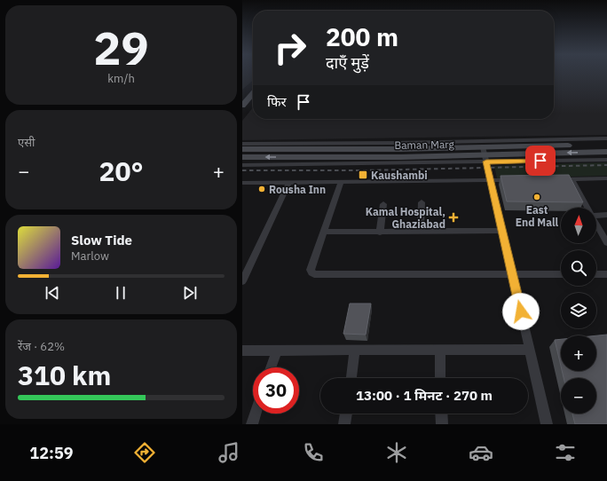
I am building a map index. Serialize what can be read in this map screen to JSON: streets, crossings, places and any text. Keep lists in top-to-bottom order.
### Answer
{
  "streets": {
    "main road": ["Baman Marg"]
  },
  "places": {
    "transit": ["Kaushambi"],
    "other": ["Rousha Inn", "East End Mall"],
    "health": ["Kamal Hospital, Ghaziabad"]
  },
  "north": "top",
  "page": {
    "tile": [
      ["29", "km/h"],
      "एसी",
      ["रेंज · 62%", "310 km"]
    ],
    "turn": ["200 m", "दाएँ मुड़ें"],
    "then": "फिर",
    "heat": ["−", "20°", "+"],
    "map_buttons": ["+", "−"],
    "song": ["Slow Tide", "Marlow"],
    "limit": "30",
    "trip": "13:00 · 1 मिनट · 270 m",
    "tabs": "12:59"
  }
}
